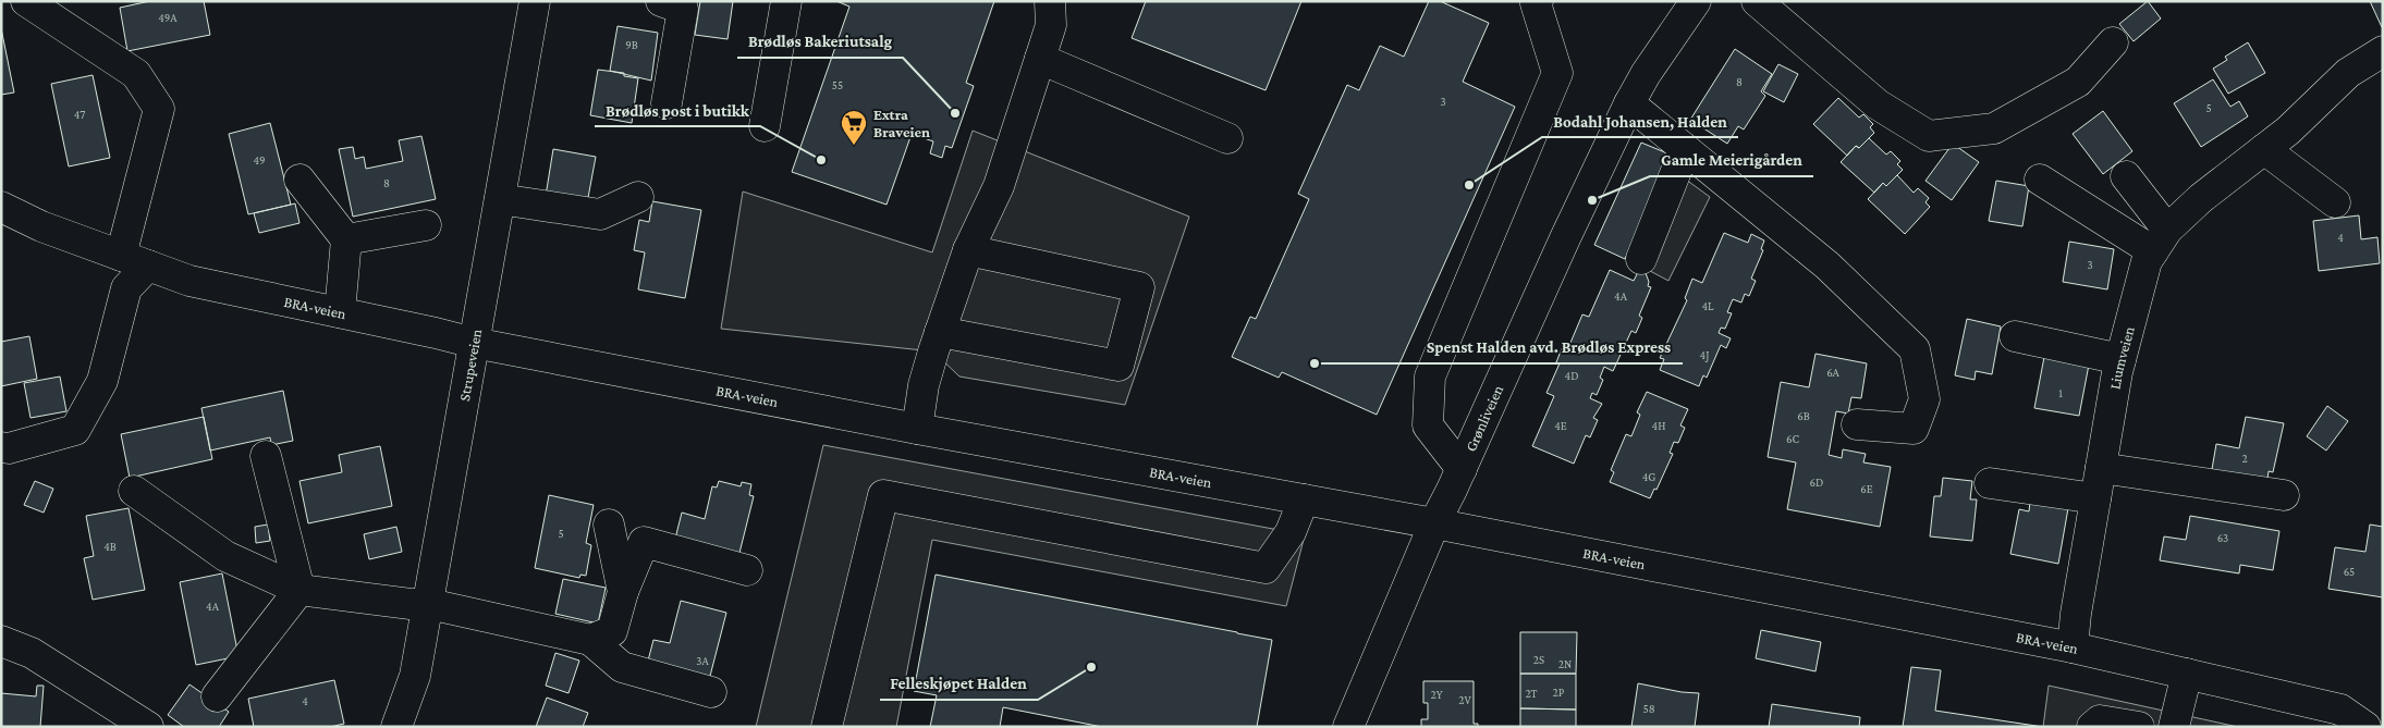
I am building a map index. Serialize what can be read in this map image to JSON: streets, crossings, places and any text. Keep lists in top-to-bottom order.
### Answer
{
  "streets": {
    "main road": [
      "BRA-veien",
      "Liumveien",
      "Strupeveien",
      "Grønliveien"
    ]
  },
  "crossings": [
    ["BRA-veien", "Liumveien"],
    ["BRA-veien", "Strupeveien"],
    ["BRA-veien", "Grønliveien"]
  ],
  "places": {
    "other": [
      "Brødløs Bakeriutsalg",
      "Brødløs post i butikk",
      "Bodahl Johansen, Halden",
      "Gamle Meierigården",
      "Spenst Halden avd. Brødløs Express",
      "Felleskjøpet Halden"
    ],
    "supermarket": ["Extra Braveien"]
  },
  "house_numbers": [
    "49A",
    "9B",
    "8",
    "55",
    "3",
    "5",
    "47",
    "49",
    "8",
    "4",
    "3",
    "4A",
    "4L",
    "4J",
    "6A",
    "4D",
    "1",
    "6B",
    "4E",
    "4H",
    "6C",
    "2",
    "4G",
    "6D",
    "6E",
    "5",
    "63",
    "4B",
    "65",
    "4A",
    "2S",
    "3A",
    "2N",
    "2P",
    "2T",
    "2Y",
    "2V",
    "4",
    "58"
  ]
}
